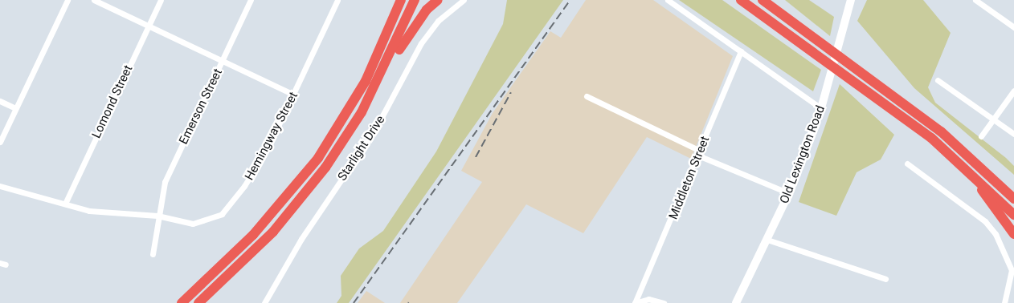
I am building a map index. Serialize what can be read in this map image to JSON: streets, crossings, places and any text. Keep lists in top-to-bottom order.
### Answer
{
  "streets": {
    "main road": ["Old Lexington Road"],
    "street": [
      "Lomond Street",
      "Emerson Street",
      "Hemingway Street",
      "Starlight Drive",
      "Middleton Street"
    ]
  },
  "crossings": [
    ["Lomond Street", "Hemingway Street"],
    ["Emerson Street", "Hemingway Street"]
  ]
}
